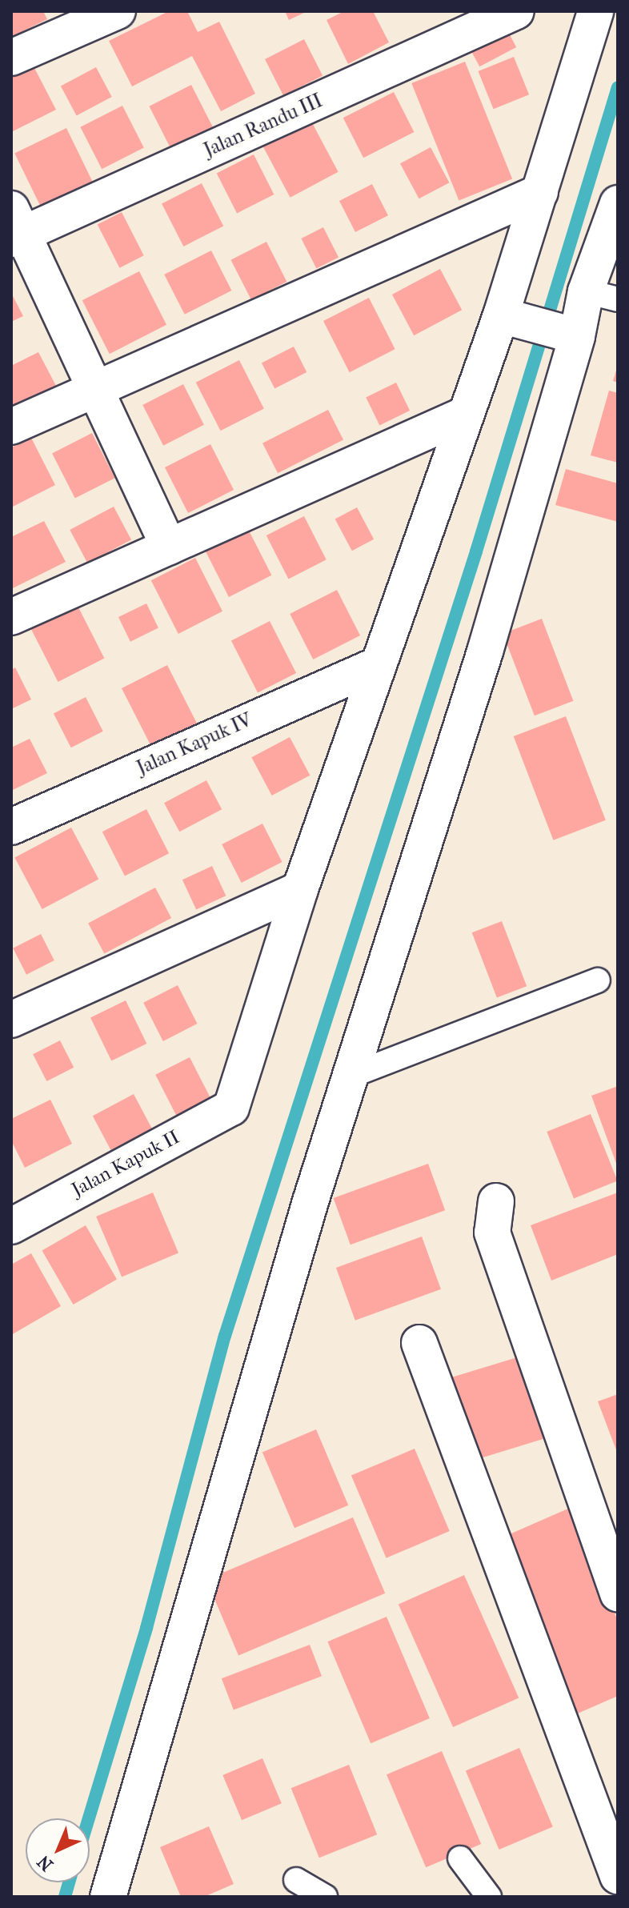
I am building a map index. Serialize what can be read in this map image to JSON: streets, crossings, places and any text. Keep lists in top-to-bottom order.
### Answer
{
  "streets": {
    "street": ["Jalan Randu III", "Jalan Kapuk IV", "Jalan Kapuk II"]
  },
  "north": "bottom left"
}
